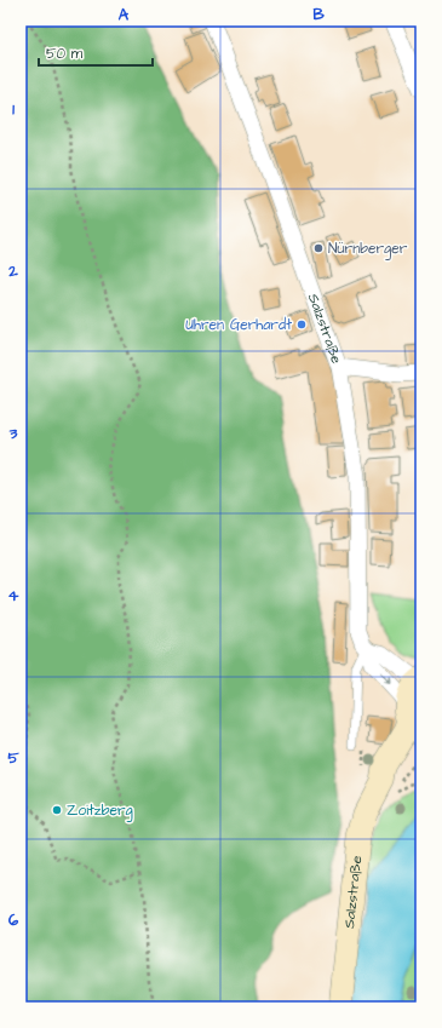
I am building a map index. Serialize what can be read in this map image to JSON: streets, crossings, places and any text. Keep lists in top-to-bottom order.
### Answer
{
  "streets": {
    "main road": ["Salzstraße"]
  },
  "places": ["Nürnberger", "Uhren Gerhardt", "Zoitzberg"],
  "scale_bar": "50 m",
  "grid": {
    "columns": ["A", "B"],
    "rows": [
      "1",
      "2",
      "3",
      "4",
      "5",
      "6"
    ]
  }
}
